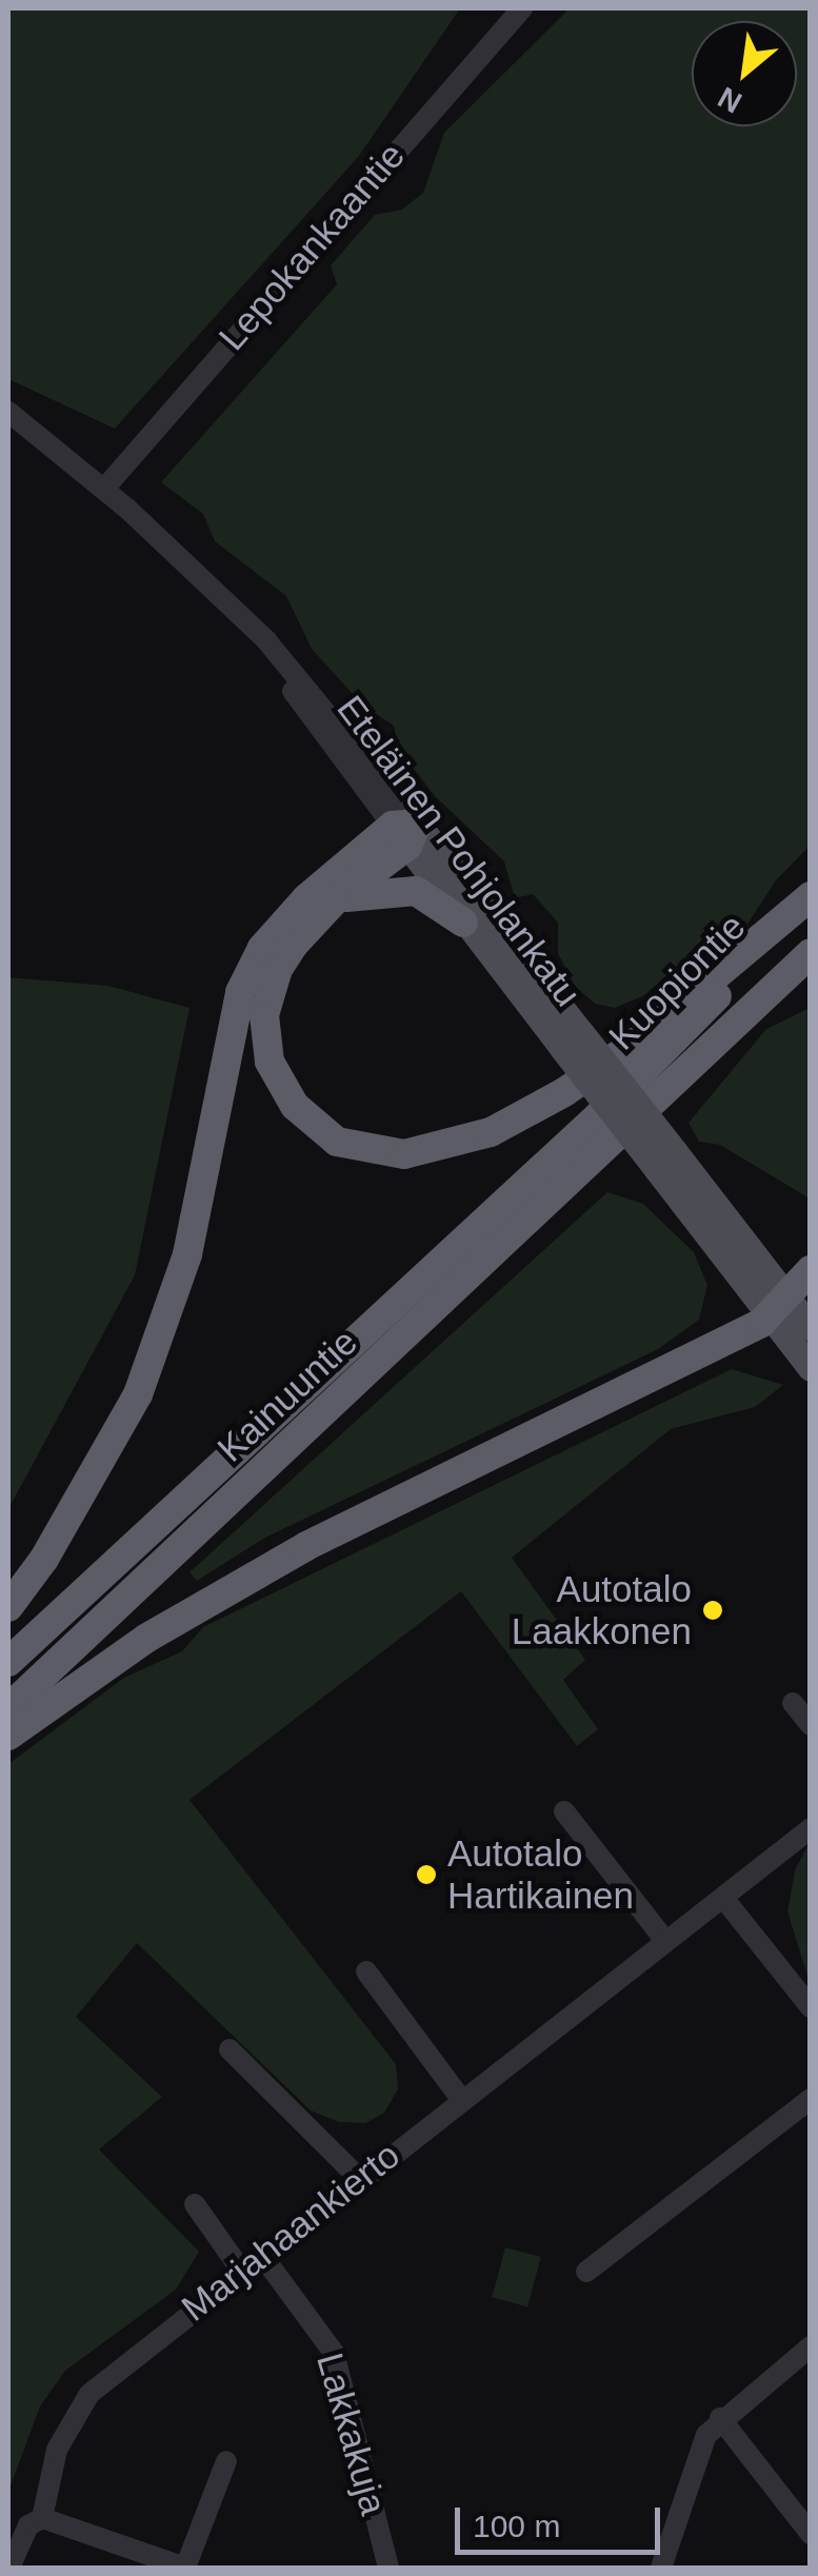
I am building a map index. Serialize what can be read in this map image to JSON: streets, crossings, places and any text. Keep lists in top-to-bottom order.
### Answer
{
  "streets": {
    "highway": ["Kuopiontie", "Kainuuntie"],
    "main road": ["Eteläinen Pohjolankatu"],
    "street": ["Lepokankaantie", "Marjahaankierto", "Lakkakuja"]
  },
  "crossings": [
    ["Lepokankaantie", "Eteläinen Pohjolankatu"],
    ["Kuopiontie", "Kainuuntie"],
    ["Marjahaankierto", "Lakkakuja"]
  ],
  "places": ["Autotalo Laakkonen", "Autotalo Hartikainen"],
  "scale_bar": "100 m",
  "north": "bottom left"
}
